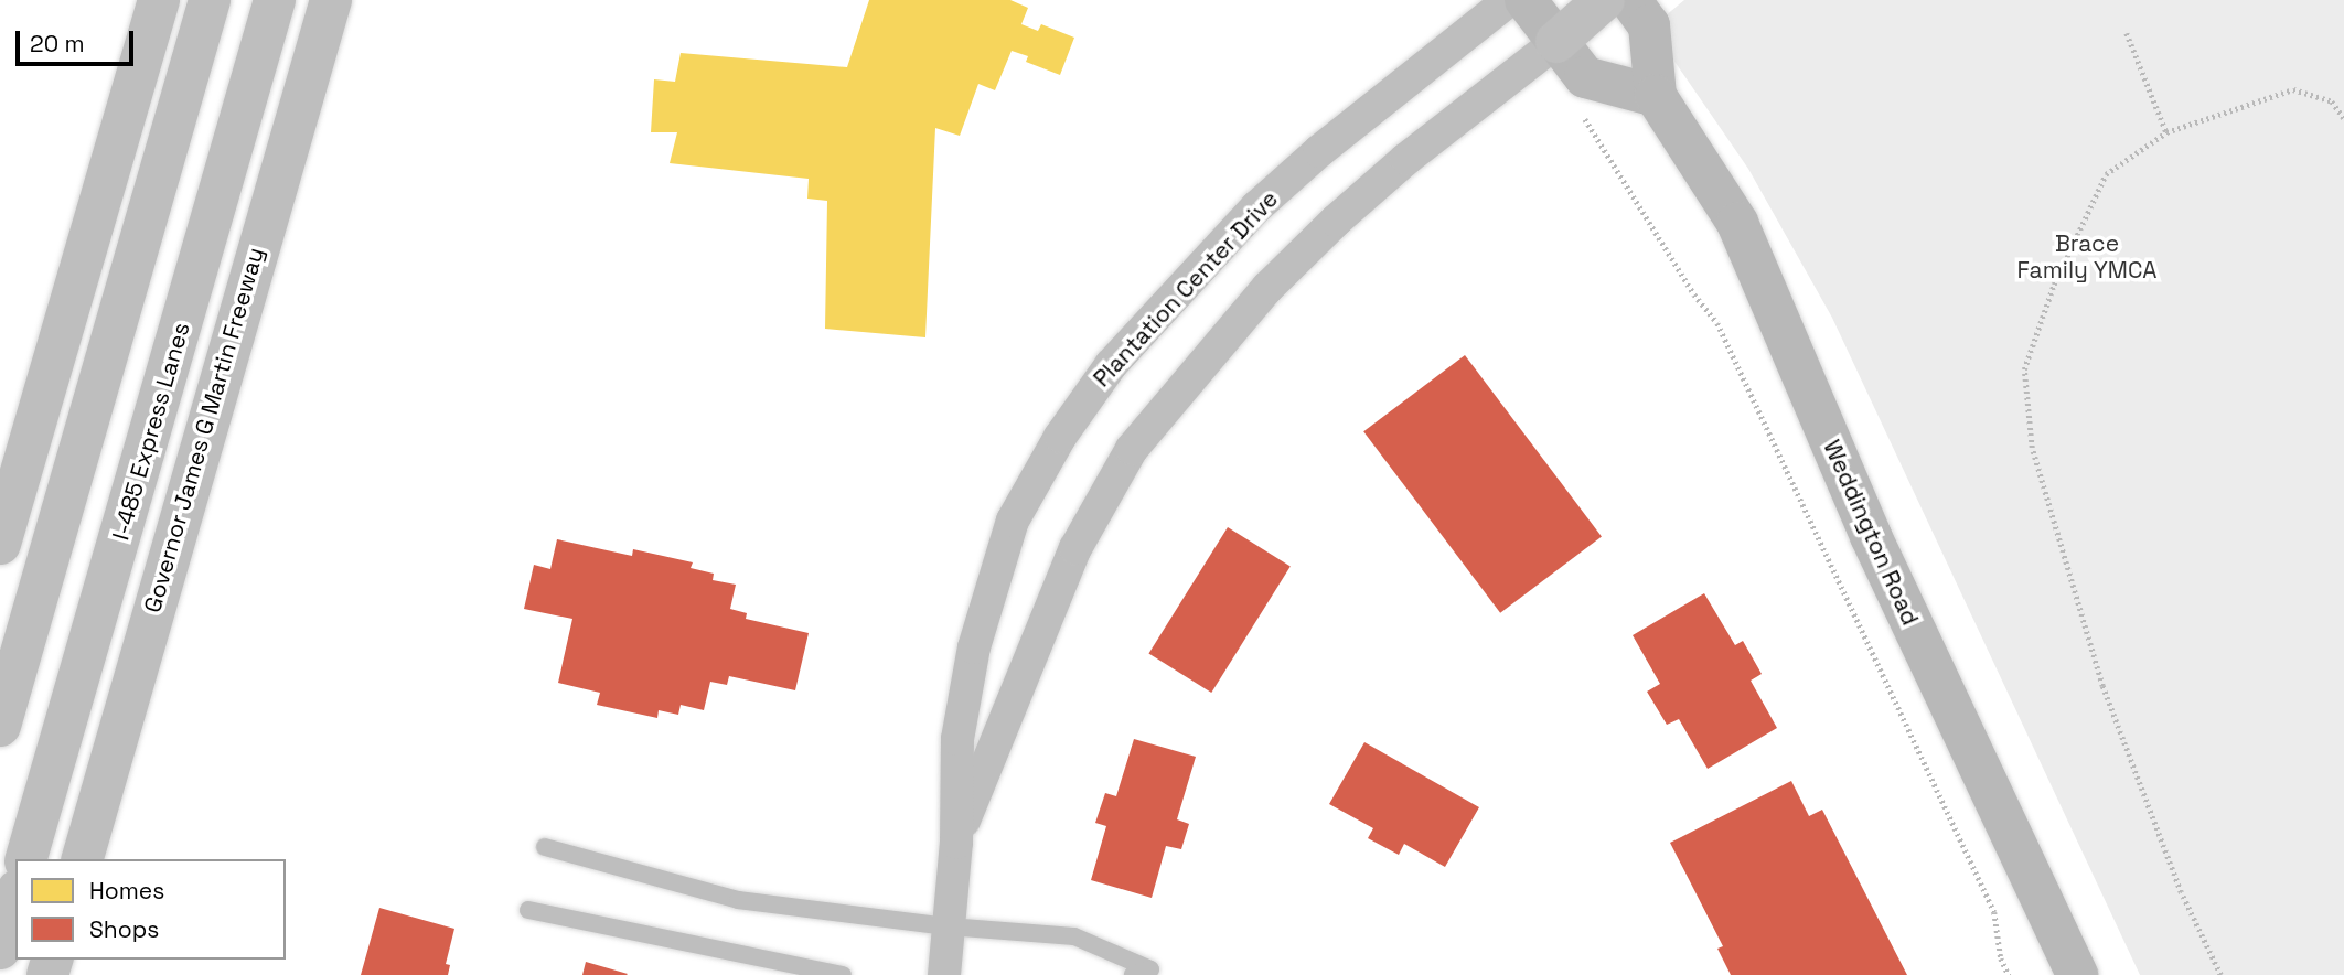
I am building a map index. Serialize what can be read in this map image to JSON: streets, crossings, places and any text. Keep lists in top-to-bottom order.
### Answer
{
  "streets": {
    "highway": ["Governor James G Martin Freeway", "I-485 Express Lanes"],
    "main road": ["Weddington Road"],
    "street": ["Plantation Center Drive"]
  },
  "parks": ["Brace Family YMCA"],
  "legend": ["Homes", "Shops"],
  "scale_bar": "20 m"
}
